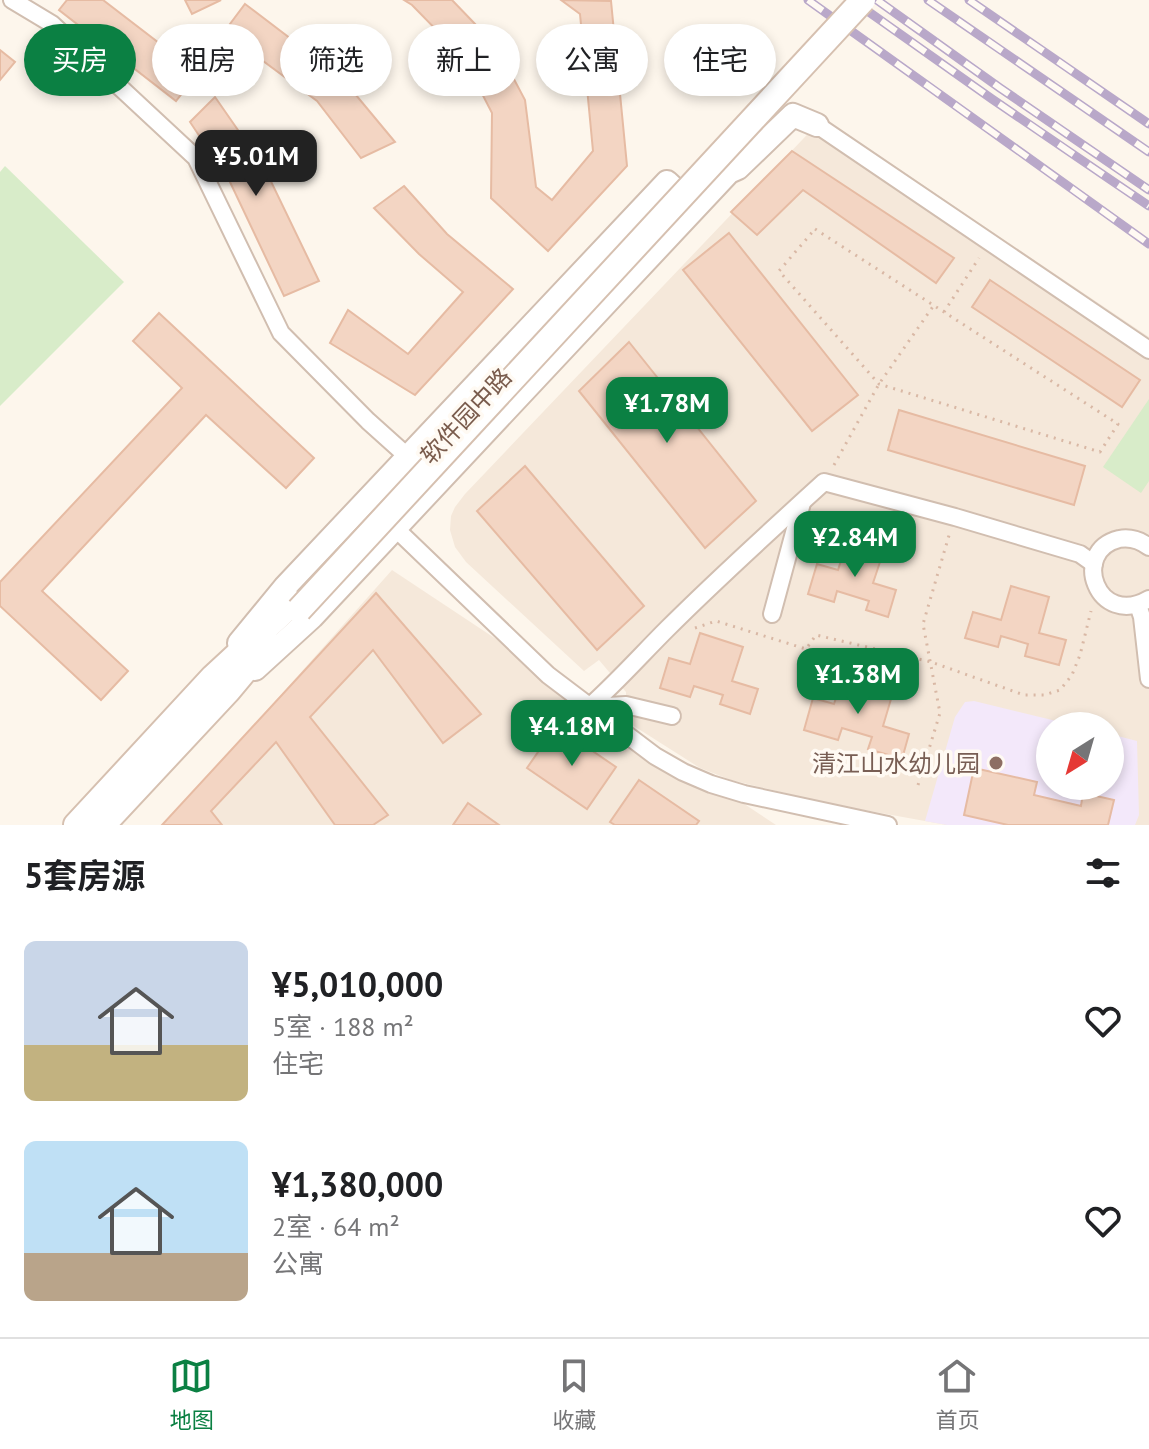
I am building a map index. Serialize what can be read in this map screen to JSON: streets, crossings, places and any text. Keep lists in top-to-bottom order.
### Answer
{
  "streets": {
    "main road": ["软件园中路"]
  },
  "places": ["清江山水幼儿园"],
  "north": "bottom left",
  "page": {
    "chip": [
      "买房",
      "租房",
      "筛选",
      "新上",
      "公寓",
      "住宅"
    ],
    "price": [
      "¥5.01M",
      "¥1.78M",
      "¥2.84M",
      "¥1.38M",
      "¥4.18M"
    ],
    "heading": "5套房源",
    "list": [
      {
        "name": "¥5,010,000",
        "note": "5室 · 188 m² · 住宅"
      },
      {
        "name": "¥1,380,000",
        "note": "2室 · 64 m² · 公寓"
      }
    ],
    "tabs": ["地图", "收藏", "首页"]
  }
}
